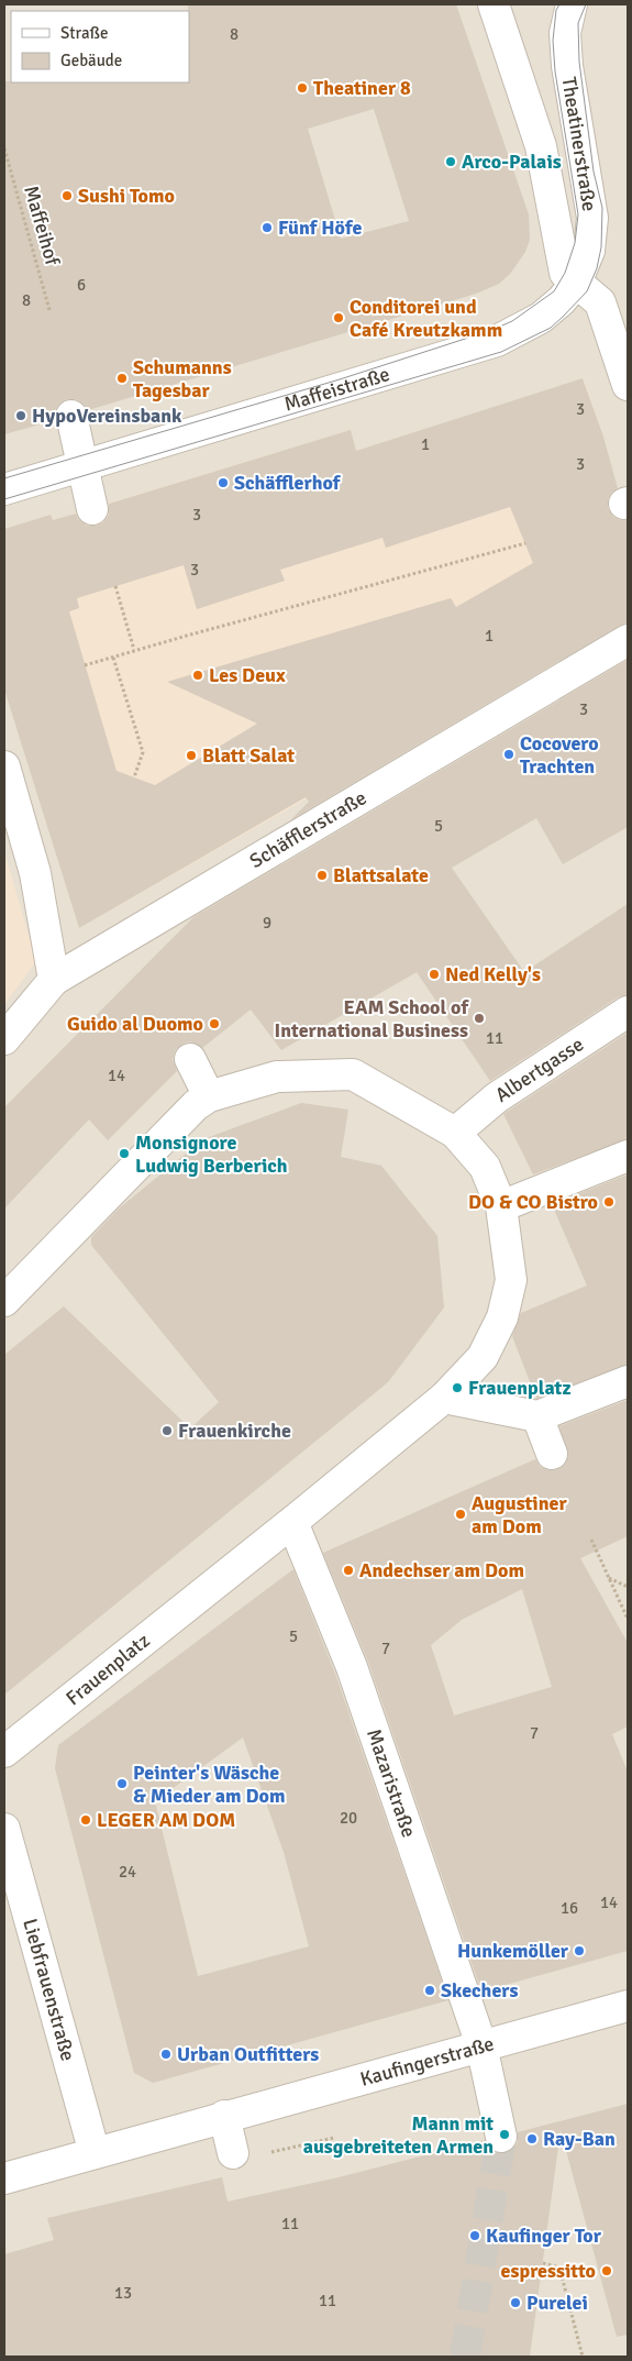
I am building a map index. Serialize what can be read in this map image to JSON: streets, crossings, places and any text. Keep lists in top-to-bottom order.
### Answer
{
  "streets": {
    "street": [
      "Theatinerstraße",
      "Maffeistraße",
      "Schäfflerstraße",
      "Albertgasse",
      "Frauenplatz",
      "Mazaristraße",
      "Liebfrauenstraße",
      "Kaufingerstraße"
    ],
    "path": ["Maffeihof"]
  },
  "crossings": [
    ["Theatinerstraße", "Maffeistraße"],
    ["Albertgasse", "Frauenplatz"],
    ["Frauenplatz", "Mazaristraße"],
    ["Mazaristraße", "Kaufingerstraße"],
    ["Liebfrauenstraße", "Kaufingerstraße"]
  ],
  "places": [
    "Theatiner 8",
    "Arco-Palais",
    "Sushi Tomo",
    "Fünf Höfe",
    "Conditorei und Café Kreutzkamm",
    "Schumanns Tagesbar",
    "HypoVereinsbank",
    "Schäfflerhof",
    "Les Deux",
    "Cocovero Trachten",
    "Blatt Salat",
    "Blattsalate",
    "Ned Kelly's",
    "EAM School of International Business",
    "Guido al Duomo",
    "Monsignore Ludwig Berberich",
    "DO & CO Bistro",
    "Frauenplatz",
    "Frauenkirche",
    "Augustiner am Dom",
    "Andechser am Dom",
    "Peinter's Wäsche & Mieder am Dom",
    "LEGER AM DOM",
    "Hunkemöller",
    "Skechers",
    "Urban Outfitters",
    "Mann mit ausgebreiteten Armen",
    "Ray-Ban",
    "Kaufinger Tor",
    "espressitto",
    "Purelei"
  ],
  "house_numbers": [
    "8",
    "6",
    "8",
    "3",
    "1",
    "3",
    "3",
    "3",
    "1",
    "3",
    "5",
    "9",
    "11",
    "14",
    "5",
    "7",
    "7",
    "20",
    "24",
    "14",
    "16",
    "11",
    "13",
    "11"
  ],
  "legend": ["Straße", "Gebäude"]
}
